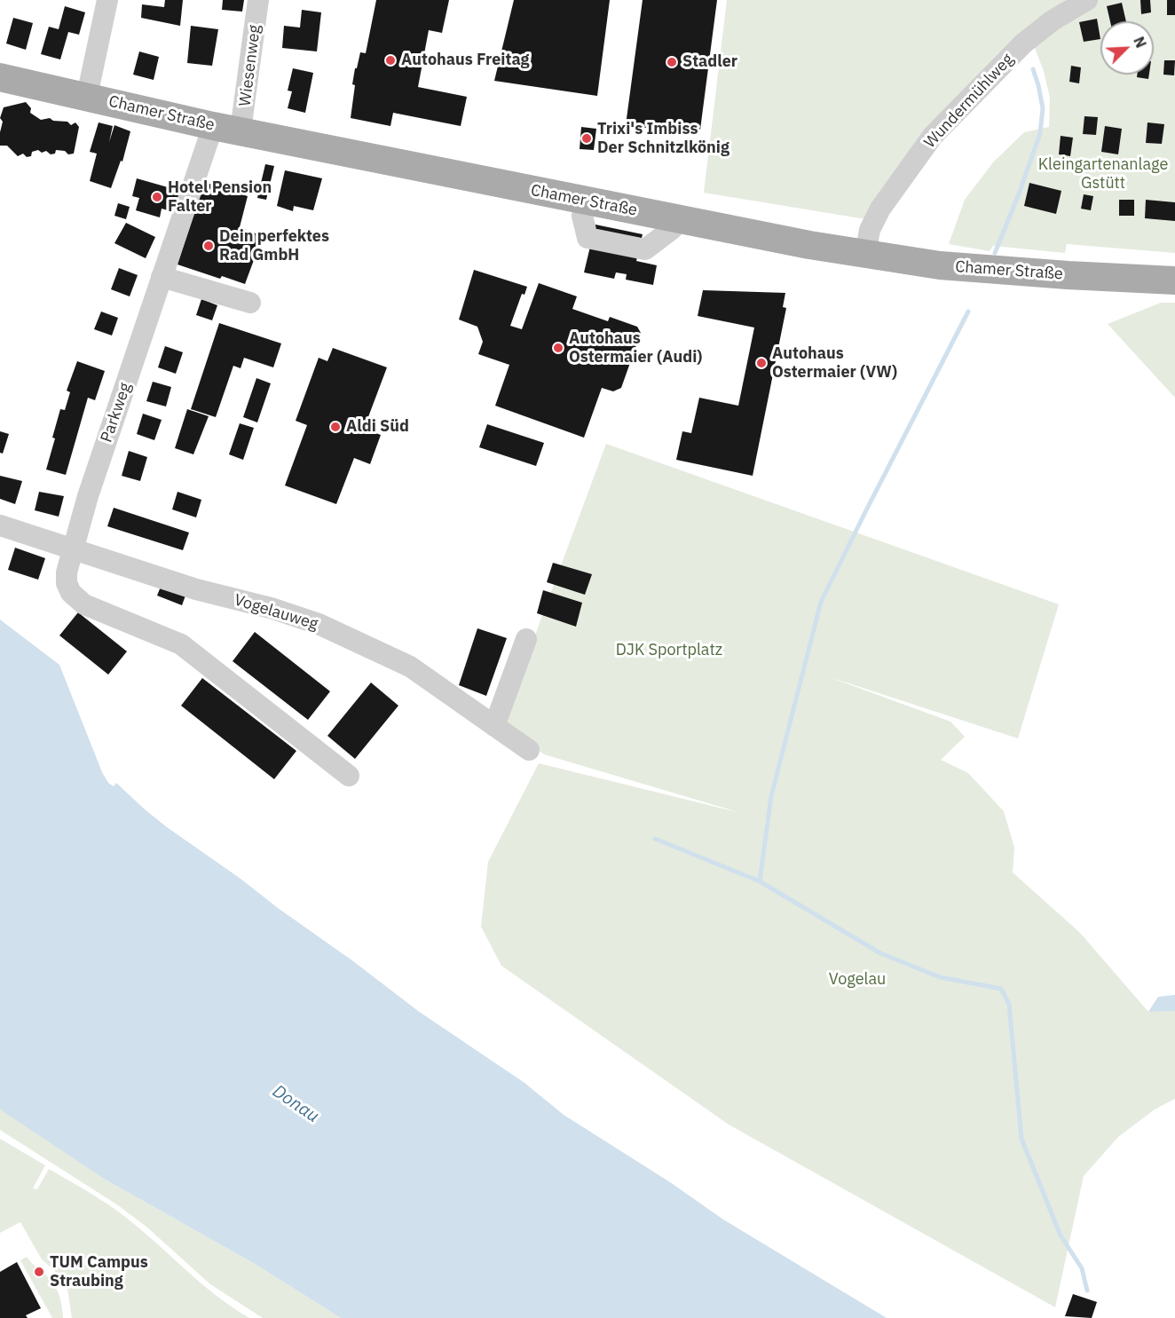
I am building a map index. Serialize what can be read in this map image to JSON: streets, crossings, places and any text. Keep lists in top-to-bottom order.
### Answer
{
  "streets": {
    "main road": ["Chamer Straße"],
    "street": [
      "Wiesenweg",
      "Wundermühlweg",
      "Parkweg",
      "Vogelauweg"
    ]
  },
  "crossings": [
    ["Wiesenweg", "Chamer Straße"],
    ["Wundermühlweg", "Chamer Straße"],
    ["Chamer Straße", "Parkweg"],
    ["Parkweg", "Vogelauweg"]
  ],
  "water": ["Donau"],
  "parks": ["Kleingartenanlage Gstütt", "DJK Sportplatz", "Vogelau"],
  "places": [
    "Autohaus Freitag",
    "Stadler",
    "Trixi's Imbiss Der Schnitzlkönig",
    "Hotel Pension Falter",
    "Dein perfektes Rad GmbH",
    "Autohaus Ostermaier (Audi)",
    "Autohaus Ostermaier (VW)",
    "Aldi Süd",
    "TUM Campus Straubing"
  ],
  "north": "top right"
}
